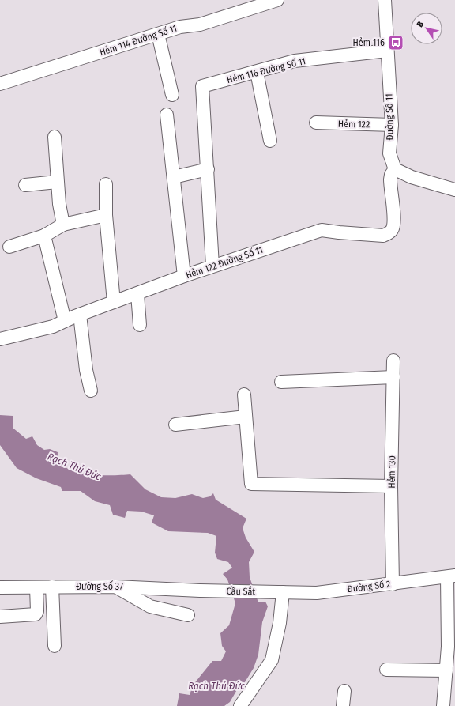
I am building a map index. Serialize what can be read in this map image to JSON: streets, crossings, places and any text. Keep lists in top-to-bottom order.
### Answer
{
  "streets": {
    "street": [
      "Hẻm 114 Đường Số 11",
      "Hẻm 116 Đường Số 11",
      "Đường Số 11",
      "Hẻm 122",
      "Hẻm 122 Đường Số 11",
      "Hẻm 130",
      "Đường Số 37",
      "Đường Số 2",
      "Cầu Sắt"
    ]
  },
  "crossings": [
    ["Hẻm 116 Đường Số 11", "Đường Số 11"],
    ["Đường Số 11", "Hẻm 122"],
    ["Đường Số 11", "Hẻm 122 Đường Số 11"],
    ["Hẻm 130", "Đường Số 2"],
    ["Đường Số 37", "Cầu Sắt"],
    ["Đường Số 2", "Cầu Sắt"]
  ],
  "water": ["Rạch Thủ Đức"],
  "places": {
    "bus stop": ["Hẻm 116"]
  },
  "north": "top left"
}
